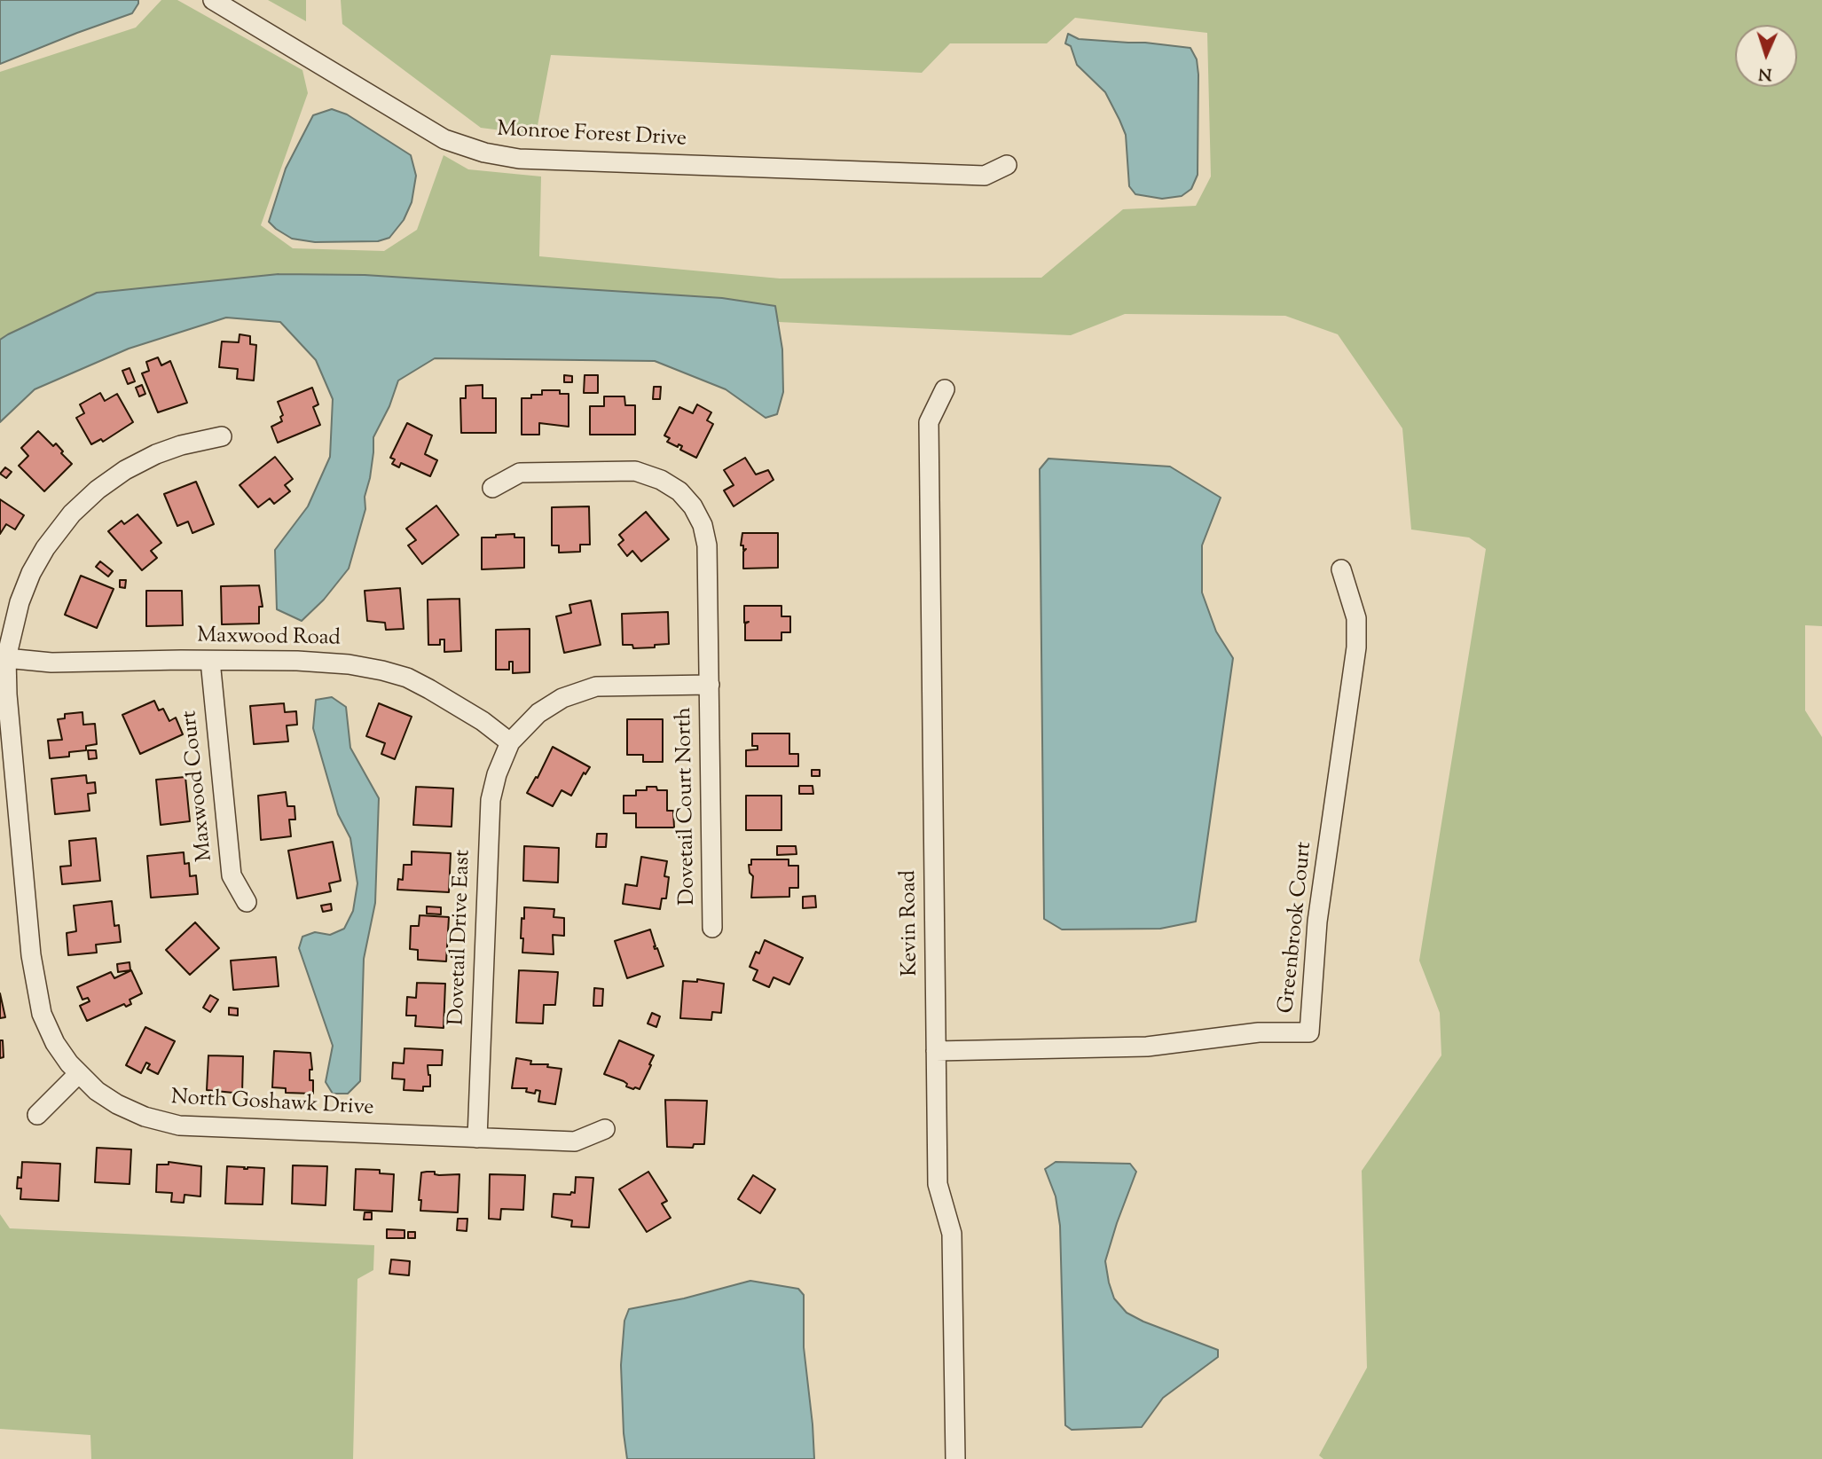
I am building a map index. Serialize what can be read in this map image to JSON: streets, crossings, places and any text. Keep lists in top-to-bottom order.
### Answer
{
  "streets": {
    "street": [
      "Monroe Forest Drive",
      "Maxwood Road",
      "Maxwood Court",
      "Dovetail Court North",
      "Kevin Road",
      "Greenbrook Court",
      "Dovetail Drive East",
      "North Goshawk Drive"
    ]
  },
  "crossings": [
    ["Maxwood Road", "Maxwood Court"],
    ["Maxwood Road", "Dovetail Drive East"],
    ["Maxwood Road", "North Goshawk Drive"],
    ["Kevin Road", "Greenbrook Court"],
    ["Dovetail Drive East", "North Goshawk Drive"]
  ],
  "north": "bottom"
}
